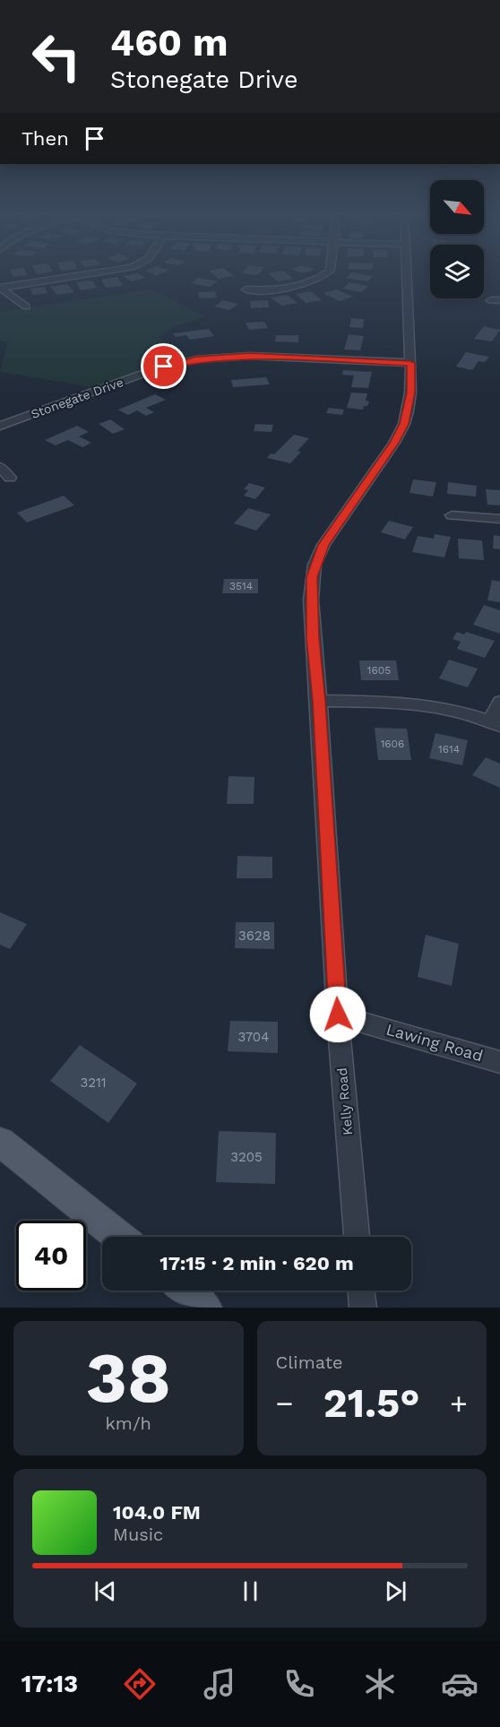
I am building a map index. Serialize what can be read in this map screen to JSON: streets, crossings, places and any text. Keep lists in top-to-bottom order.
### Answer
{
  "streets": {
    "street": ["Stonegate Drive", "Lawing Road", "Kelly Road"]
  },
  "crossings": [
    ["Stonegate Drive", "Kelly Road"],
    ["Lawing Road", "Kelly Road"]
  ],
  "house_numbers": [
    "3514",
    "1605",
    "1606",
    "1614",
    "3628",
    "3704",
    "3211",
    "3205"
  ],
  "north": "bottom right",
  "page": {
    "turn": ["460 m", "Stonegate Drive"],
    "then": "Then",
    "limit": "40",
    "trip": "17:15 · 2 min · 620 m",
    "tile": [
      ["38", "km/h"],
      "Climate"
    ],
    "heat": ["−", "21.5°", "+"],
    "song": ["104.0 FM", "Music"],
    "tabs": "17:13"
  }
}
